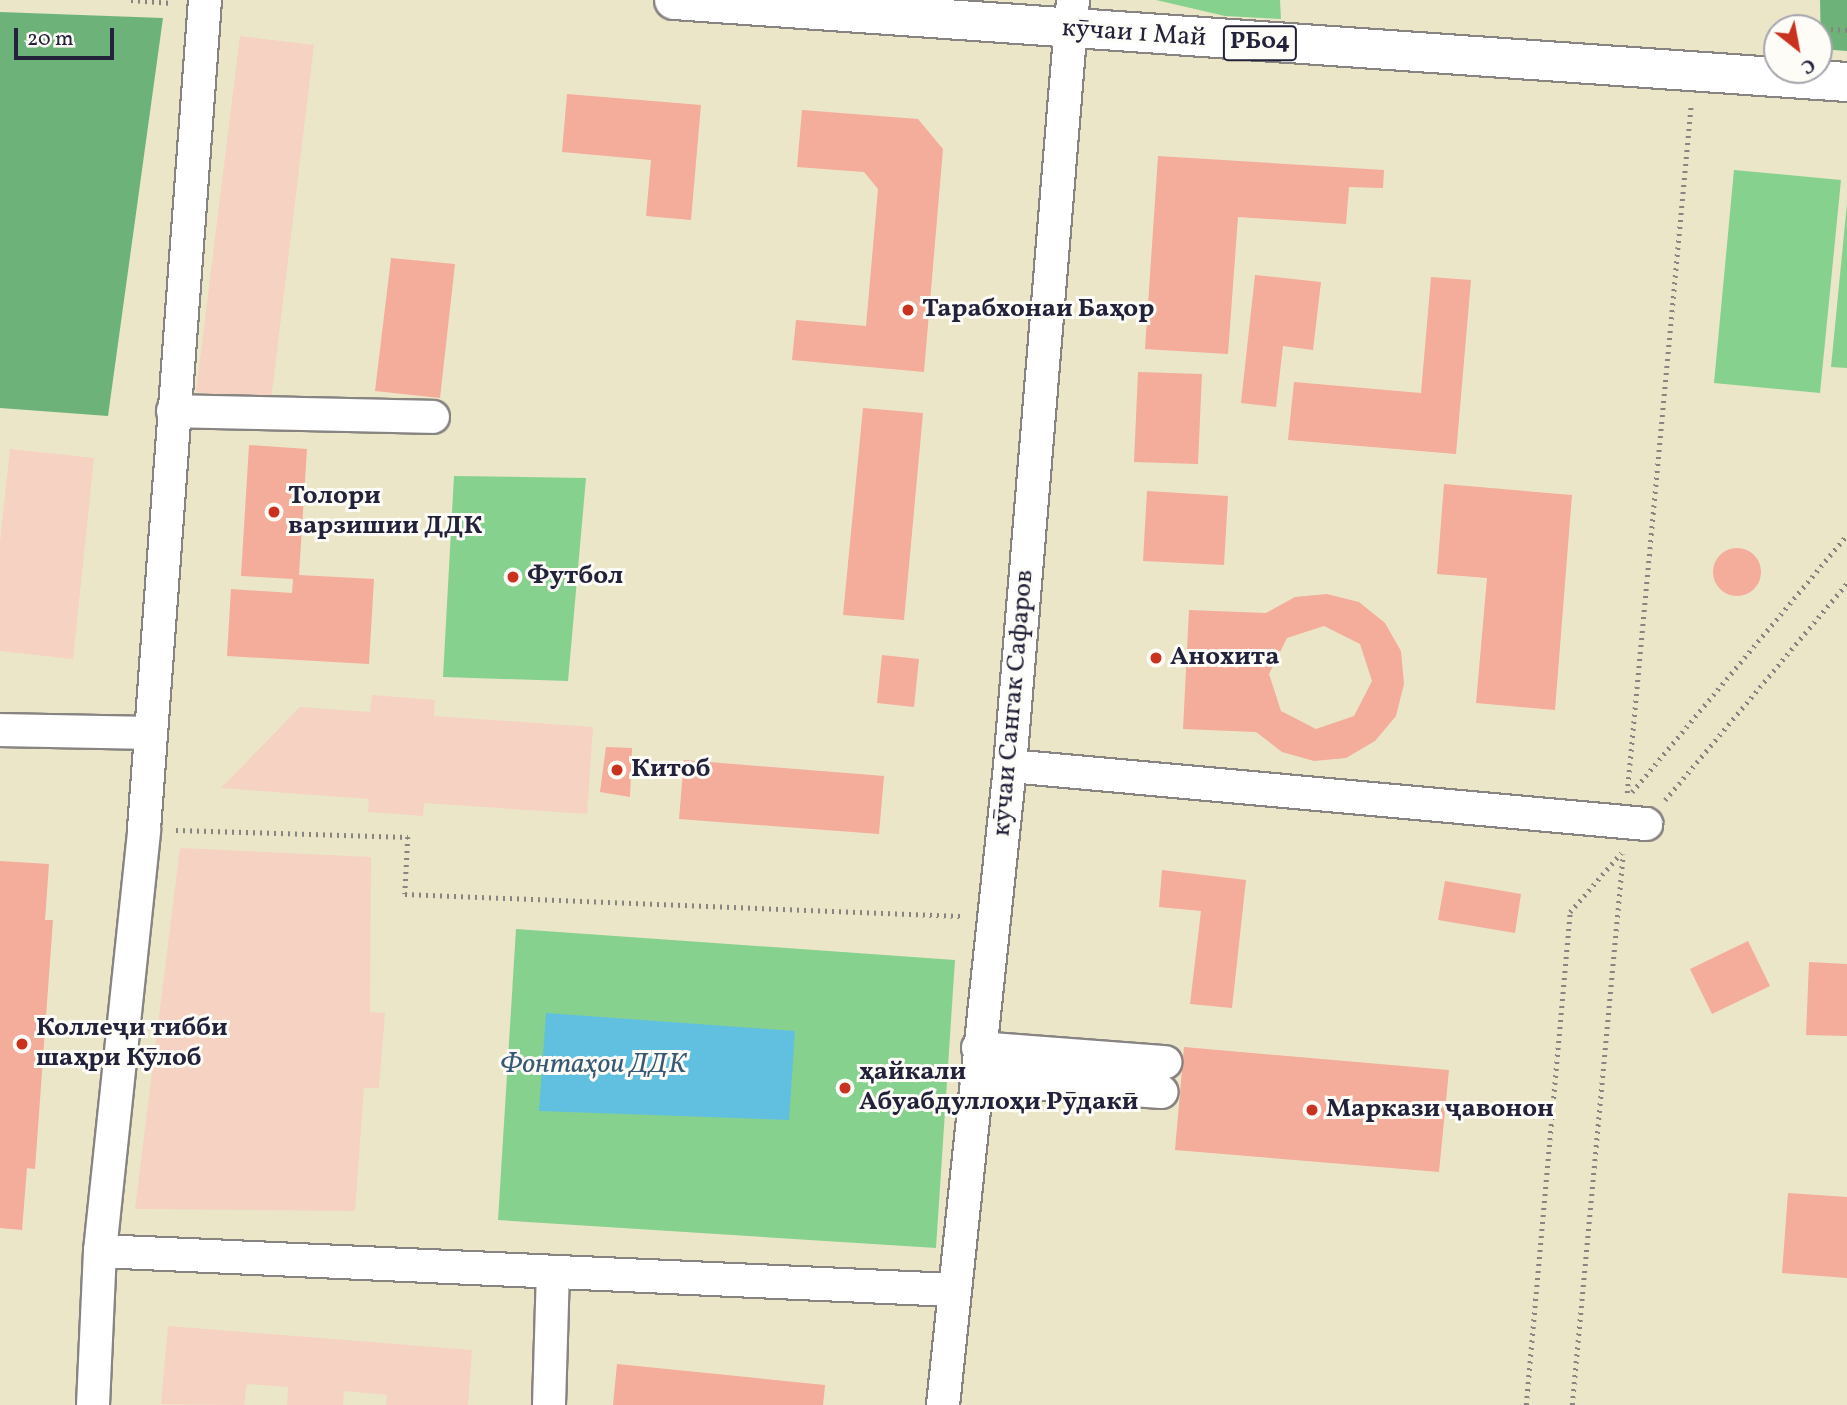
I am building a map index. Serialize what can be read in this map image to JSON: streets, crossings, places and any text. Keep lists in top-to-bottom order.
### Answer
{
  "streets": {
    "main road": ["кӯчаи 1 Май", "РБ04"],
    "street": ["кӯчаи Сангак Сафаров"]
  },
  "crossings": [
    ["кӯчаи 1 Май", "кӯчаи Сангак Сафаров"]
  ],
  "water": ["Фонтаҳои ДДК"],
  "places": [
    "Тарабхонаи Баҳор",
    "Толори варзишии ДДК",
    "Футбол",
    "Анохита",
    "Китоб",
    "Коллеҷи тибби шаҳри Кӯлоб",
    "ҳайкали Абуабдуллоҳи Рӯдакӣ",
    "Маркази ҷавонон"
  ],
  "scale_bar": "20 m",
  "north": "bottom right"
}
